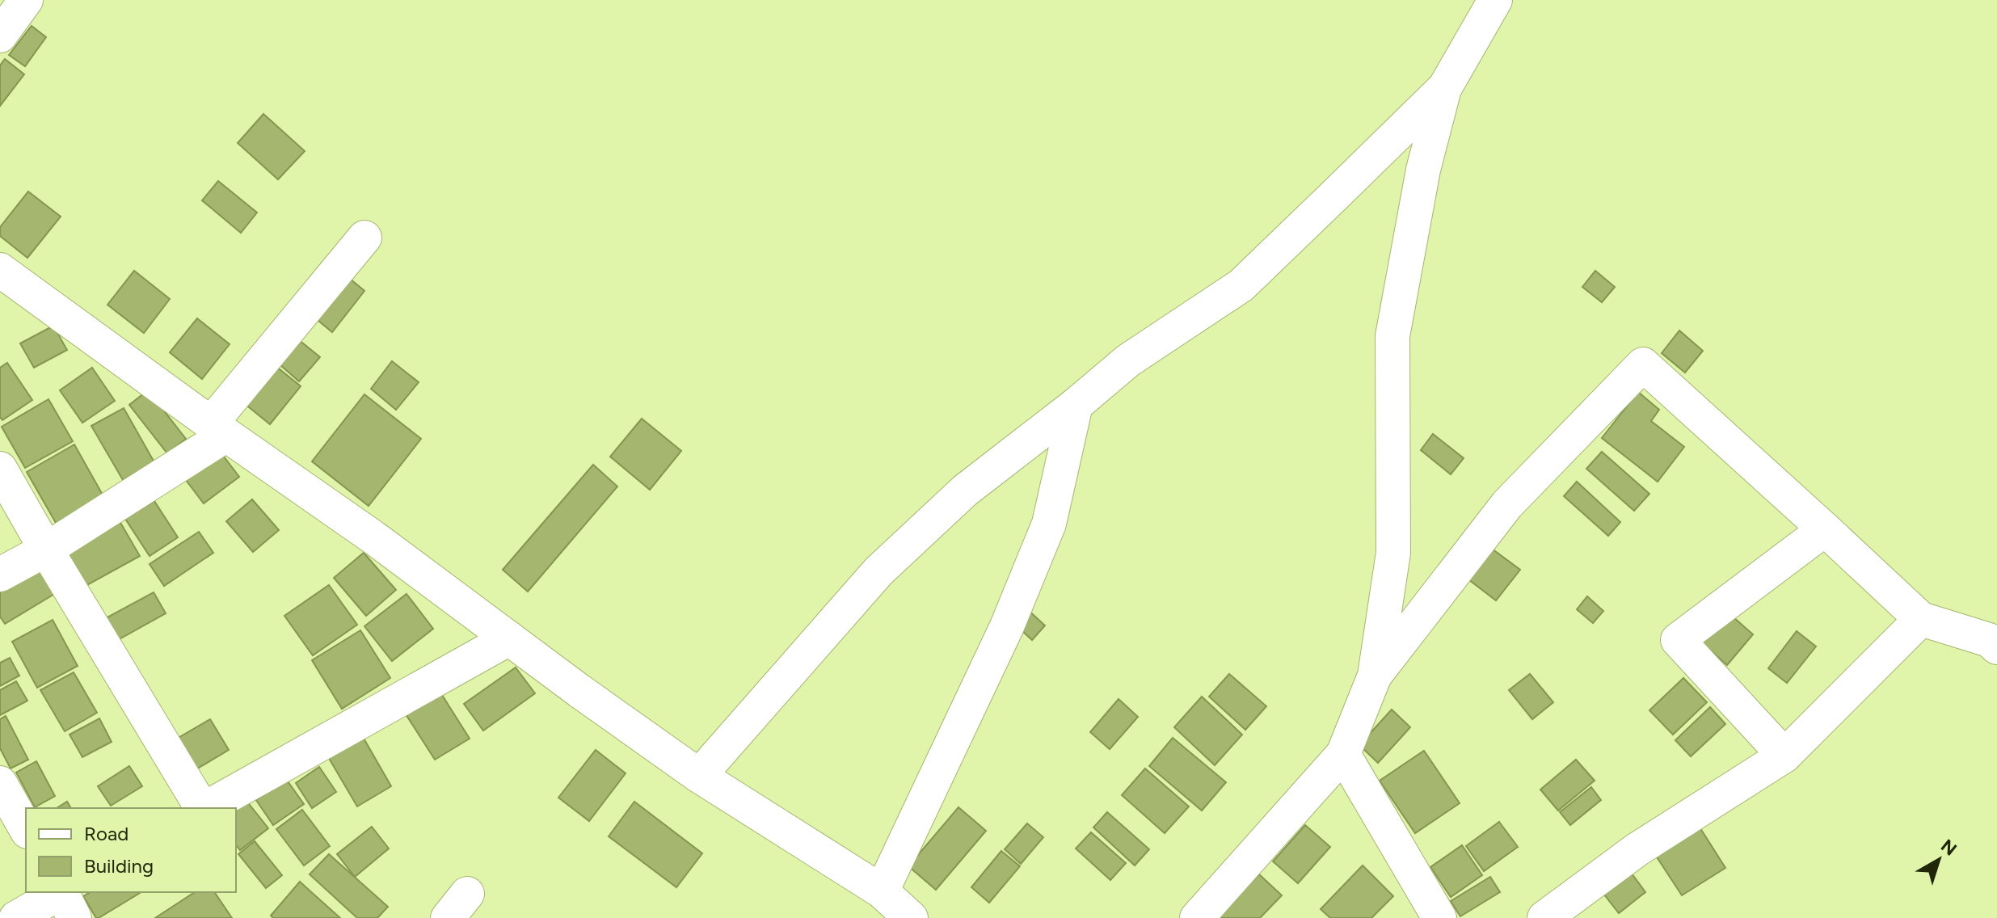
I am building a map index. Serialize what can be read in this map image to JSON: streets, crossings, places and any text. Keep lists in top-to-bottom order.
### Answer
{
  "legend": ["Road", "Building"],
  "north": "top right"
}
